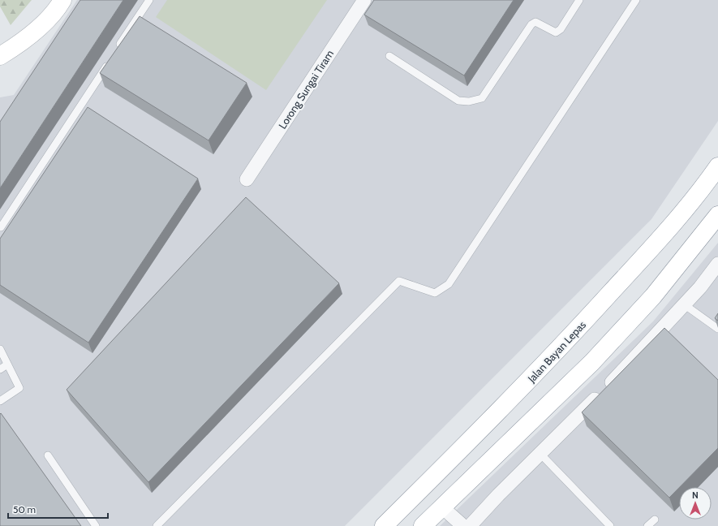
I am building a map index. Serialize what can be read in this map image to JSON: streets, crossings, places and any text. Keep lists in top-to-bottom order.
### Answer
{
  "streets": {
    "main road": ["Jalan Bayan Lepas"],
    "street": ["Lorong Sungai Tiram"]
  },
  "scale_bar": "50 m",
  "north": "top"
}
